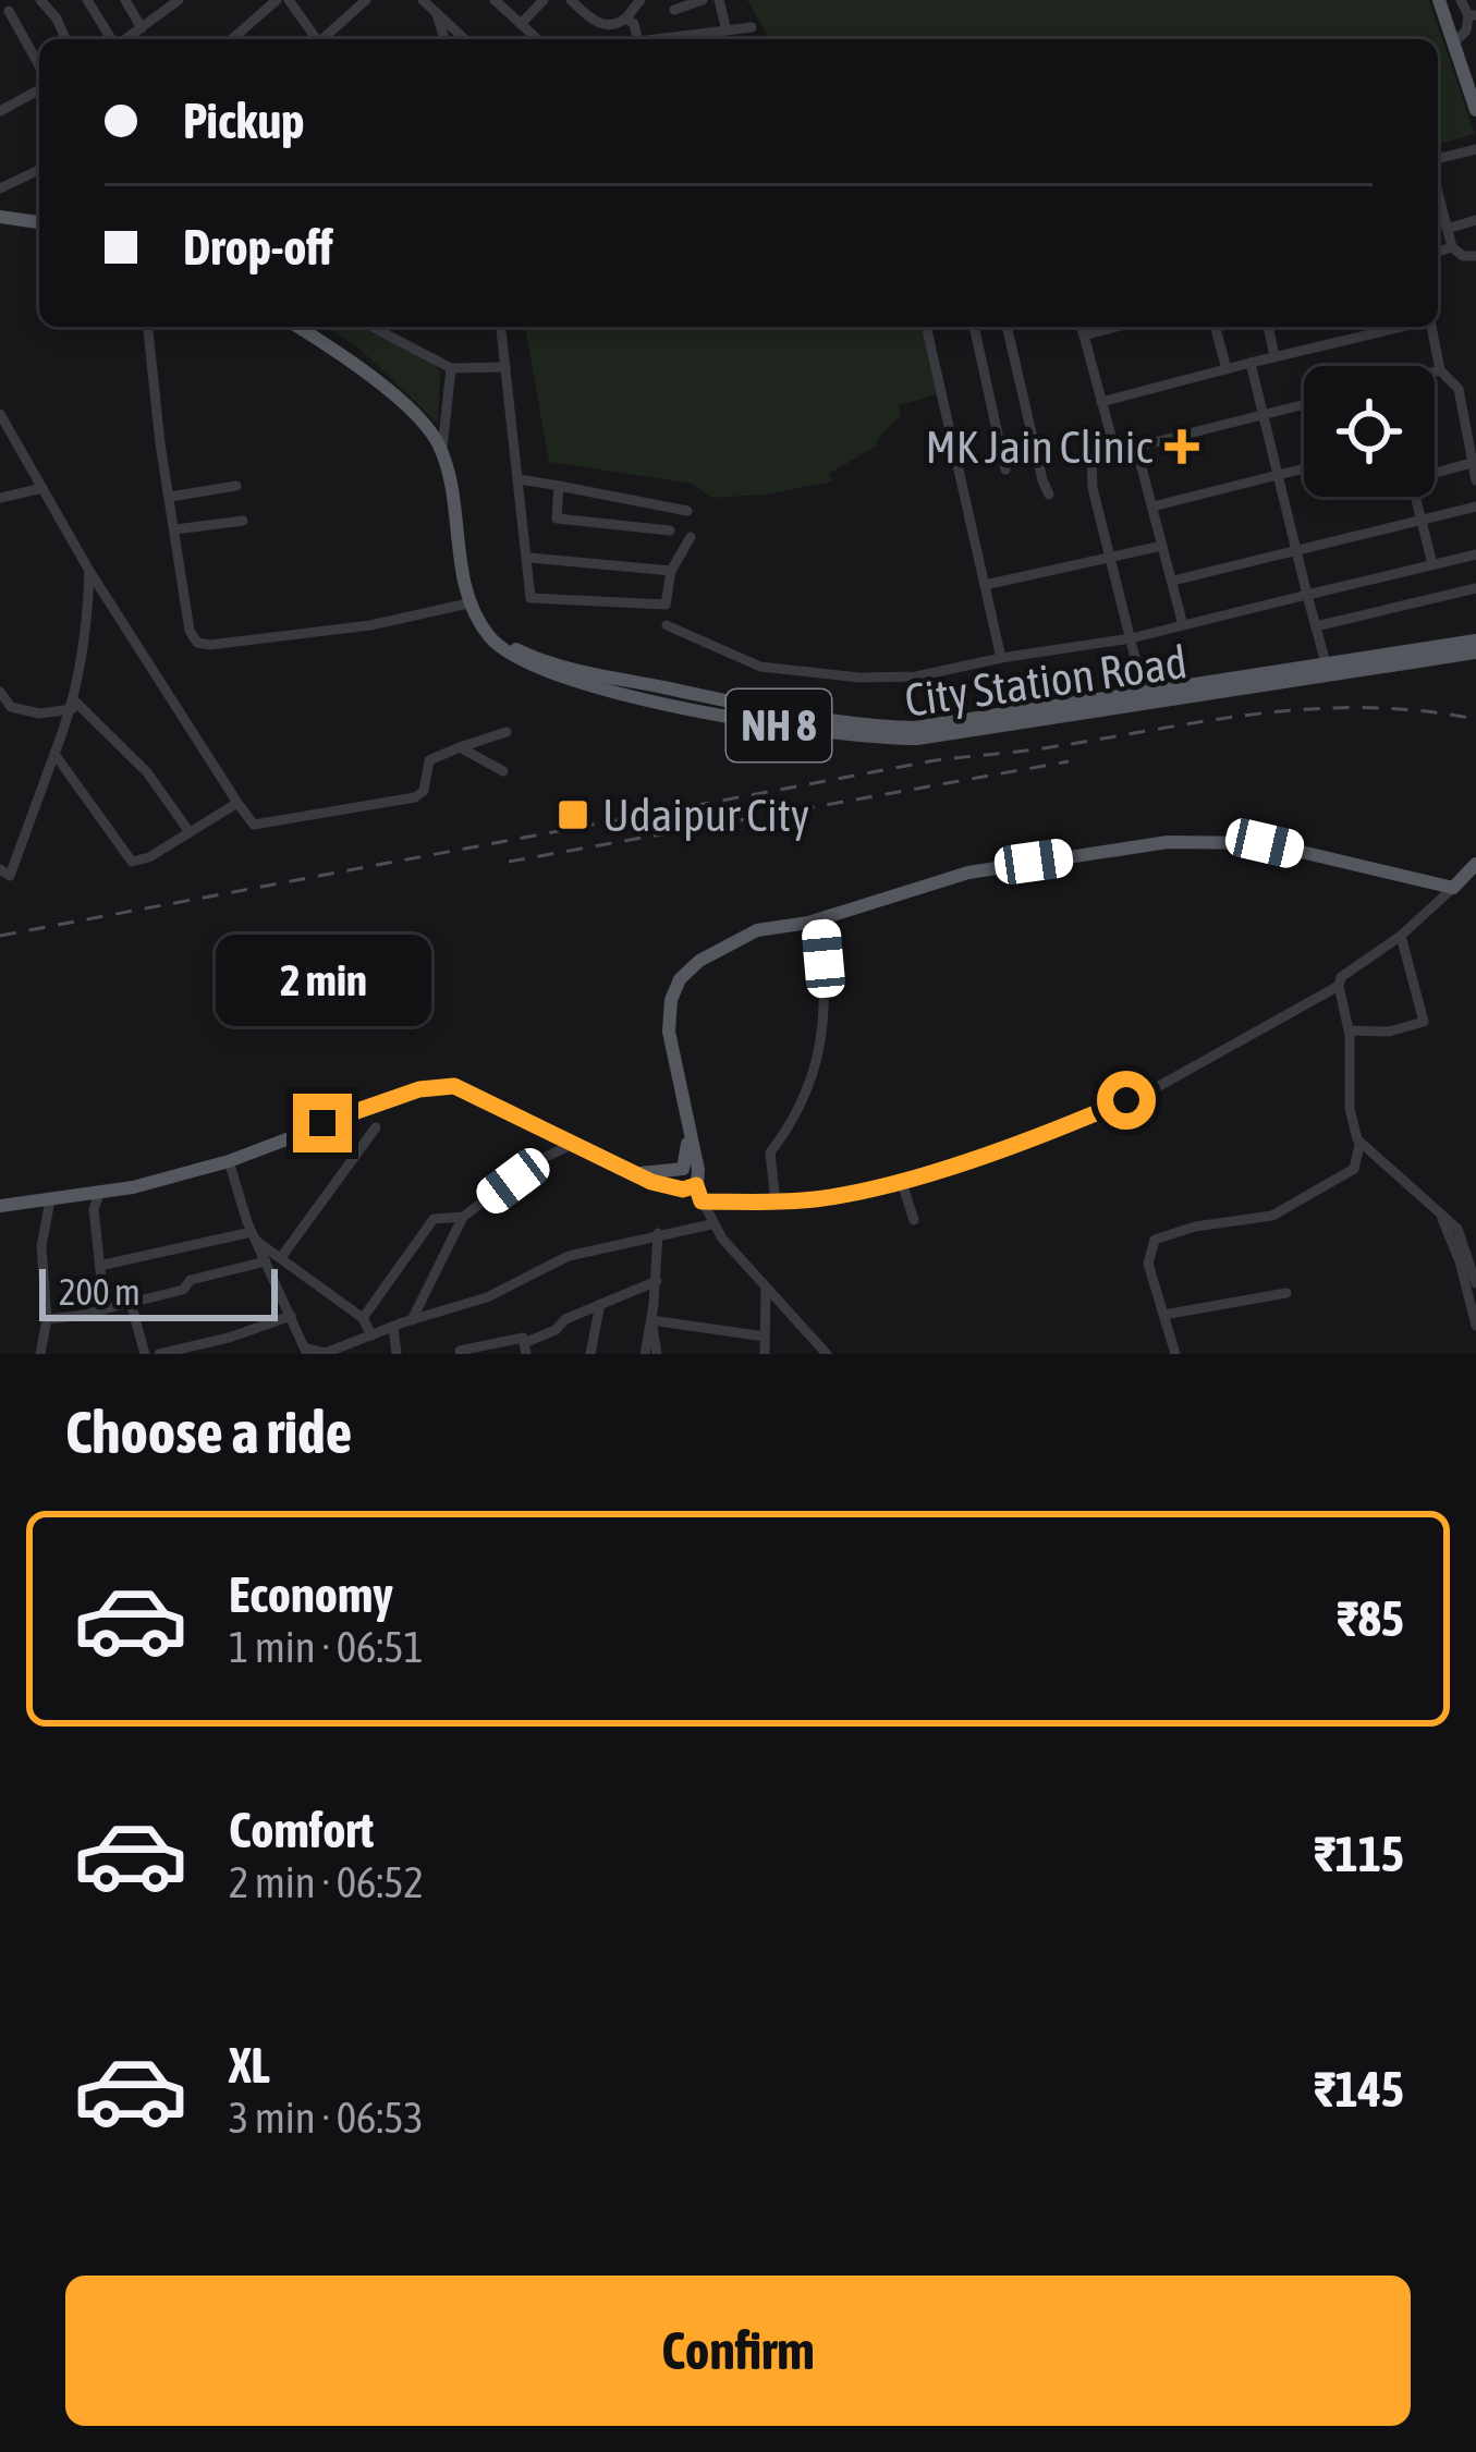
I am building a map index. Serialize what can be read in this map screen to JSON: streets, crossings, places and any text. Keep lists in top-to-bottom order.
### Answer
{
  "streets": {
    "main road": ["City Station Road", "NH 8"]
  },
  "places": {
    "health": ["MK Jain Clinic"],
    "transit": ["Udaipur City"]
  },
  "scale_bar": "200 m",
  "page": {
    "banner": ["Pickup", "Drop-off"],
    "bubble": "2 min",
    "scale": "200 m",
    "heading": "Choose a ride",
    "list": [
      {
        "name": "Economy",
        "note": "1 min · 06:51",
        "value": "₹85"
      },
      {
        "name": "Comfort",
        "note": "2 min · 06:52",
        "value": "₹115"
      },
      {
        "name": "XL",
        "note": "3 min · 06:53",
        "value": "₹145"
      }
    ],
    "buttons": "Confirm"
  }
}
